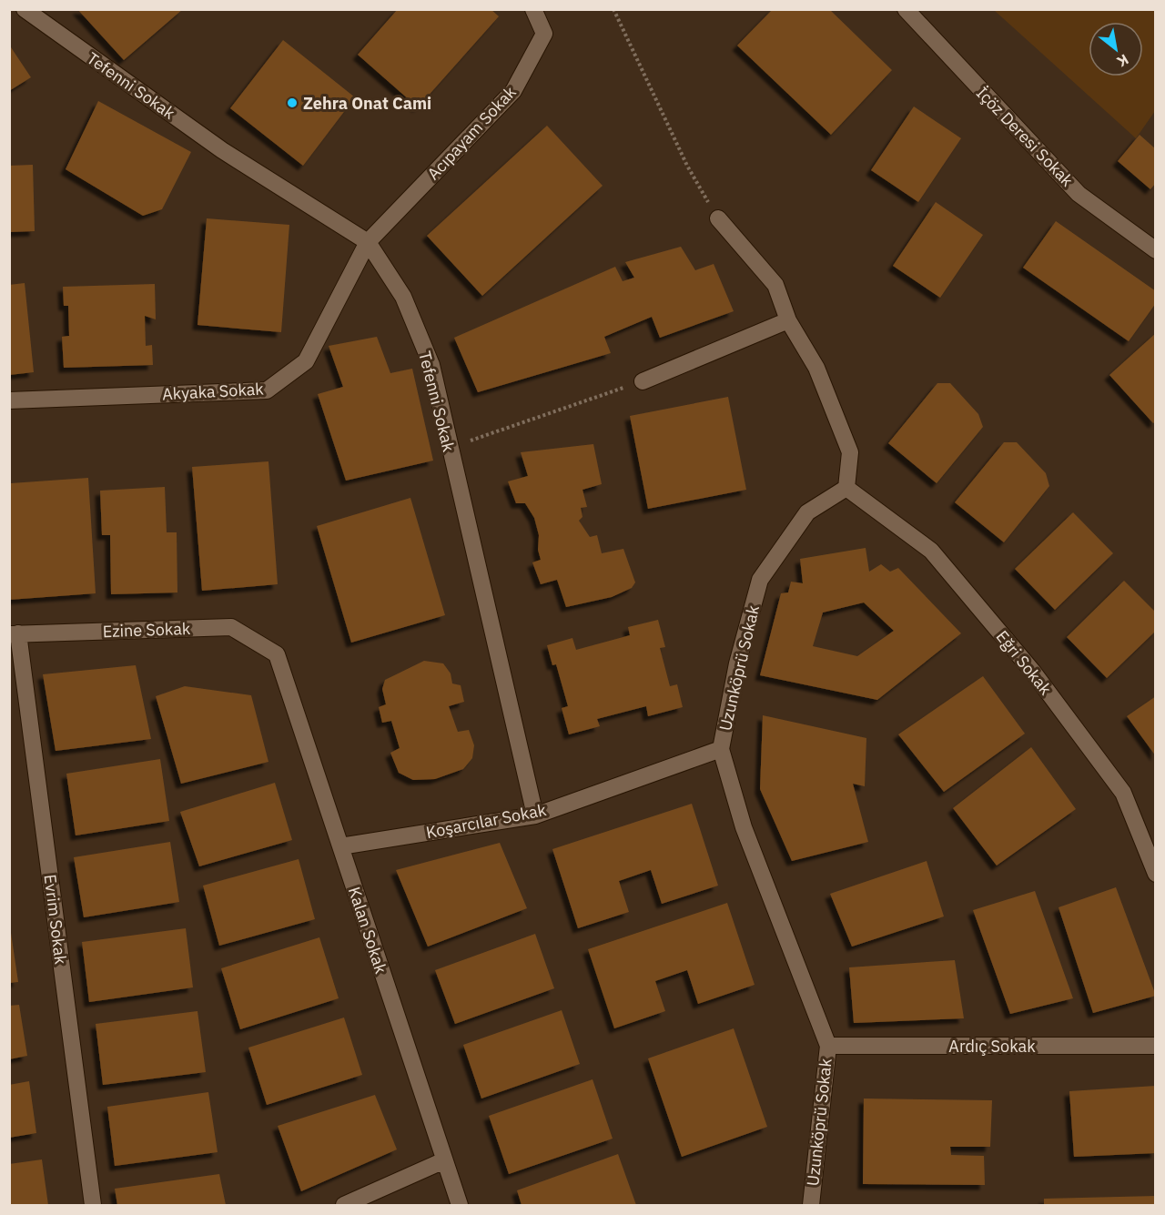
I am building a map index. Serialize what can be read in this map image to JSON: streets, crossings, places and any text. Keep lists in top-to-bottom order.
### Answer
{
  "streets": {
    "street": [
      "Tefenni Sokak",
      "Acıpayam Sokak",
      "İçöz Deresi Sokak",
      "Akyaka Sokak",
      "Ezine Sokak",
      "Eğri Sokak",
      "Uzunköprü Sokak",
      "Koşarcılar Sokak",
      "Evrim Sokak",
      "Kalan Sokak",
      "Ardıç Sokak"
    ]
  },
  "crossings": [
    ["Tefenni Sokak", "Acıpayam Sokak"],
    ["Tefenni Sokak", "Akyaka Sokak"],
    ["Tefenni Sokak", "Koşarcılar Sokak"],
    ["Acıpayam Sokak", "Akyaka Sokak"],
    ["Ezine Sokak", "Evrim Sokak"],
    ["Ezine Sokak", "Kalan Sokak"],
    ["Eğri Sokak", "Uzunköprü Sokak"],
    ["Uzunköprü Sokak", "Koşarcılar Sokak"],
    ["Uzunköprü Sokak", "Ardıç Sokak"],
    ["Koşarcılar Sokak", "Kalan Sokak"]
  ],
  "places": ["Zehra Onat Cami"],
  "north": "bottom right"
}
